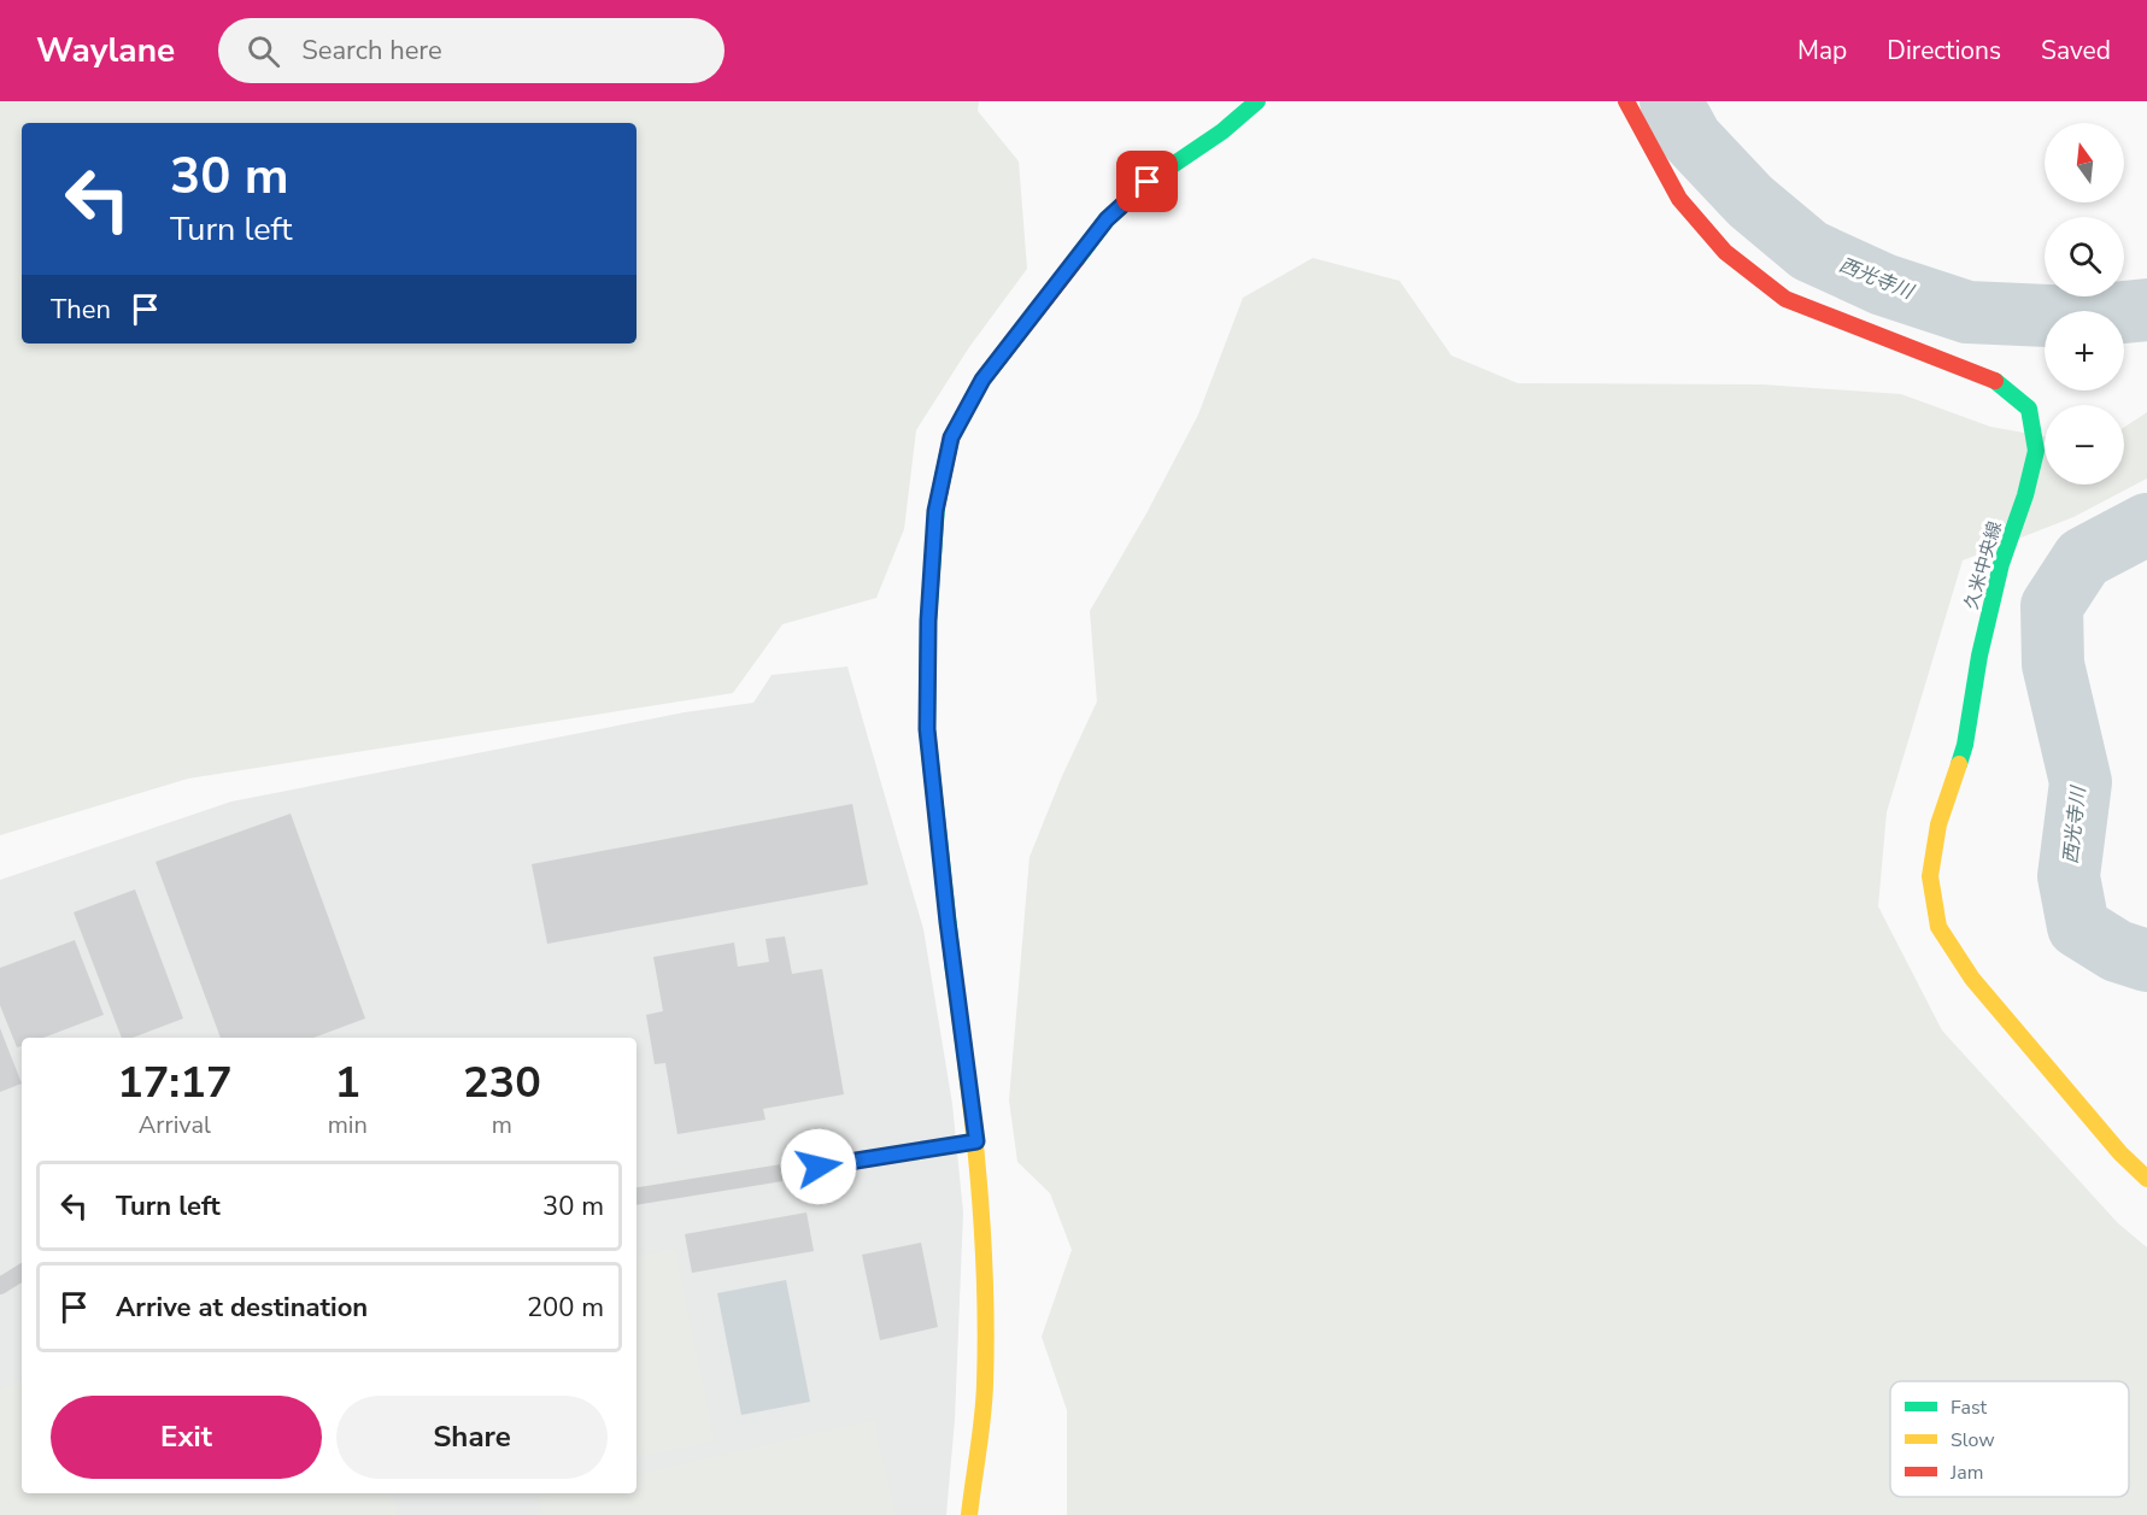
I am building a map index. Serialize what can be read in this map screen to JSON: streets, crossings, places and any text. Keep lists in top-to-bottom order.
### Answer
{
  "streets": {
    "street": ["久米中央線"]
  },
  "water": ["西光寺川"],
  "legend": ["Fast", "Slow", "Jam"],
  "north": "top",
  "page": {
    "header": "Waylane",
    "search": "Search here",
    "nav": ["Map", "Directions", "Saved"],
    "map_buttons": ["+", "−"],
    "turn": ["30 m", "Turn left"],
    "then": "Then",
    "eta": [
      "17:17",
      "Arrival",
      "1",
      "min",
      "230",
      "m"
    ],
    "list": [
      {
        "name": "Turn left",
        "value": "30 m"
      },
      {
        "name": "Arrive at destination",
        "value": "200 m"
      }
    ],
    "buttons": ["Exit", "Share"]
  }
}
